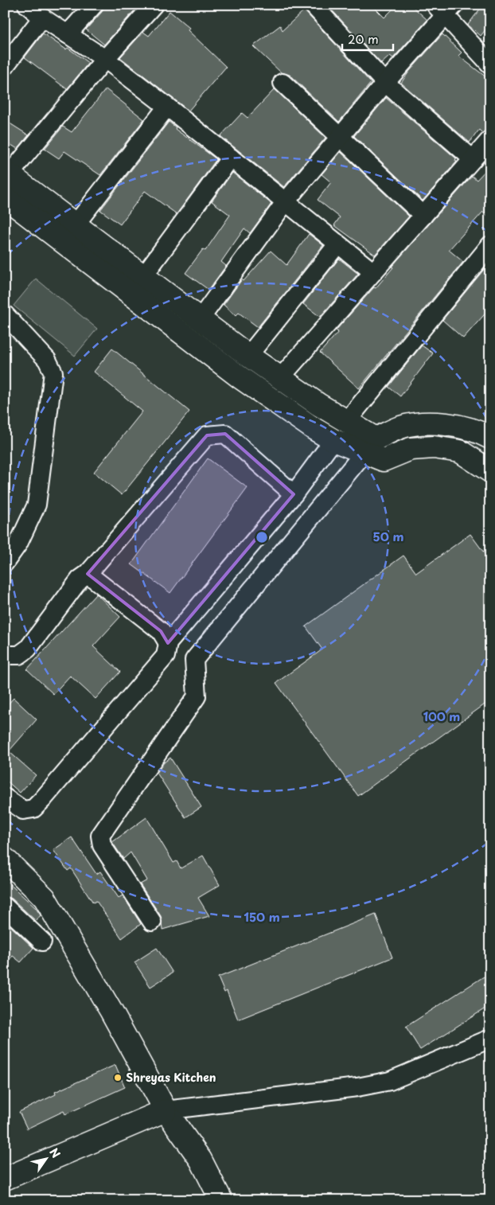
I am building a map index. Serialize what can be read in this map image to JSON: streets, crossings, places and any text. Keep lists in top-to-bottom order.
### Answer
{
  "places": ["Shreyas Kitchen"],
  "scale_bar": "20 m",
  "north": "top right",
  "rings": ["50 m", "100 m", "150 m"]
}
